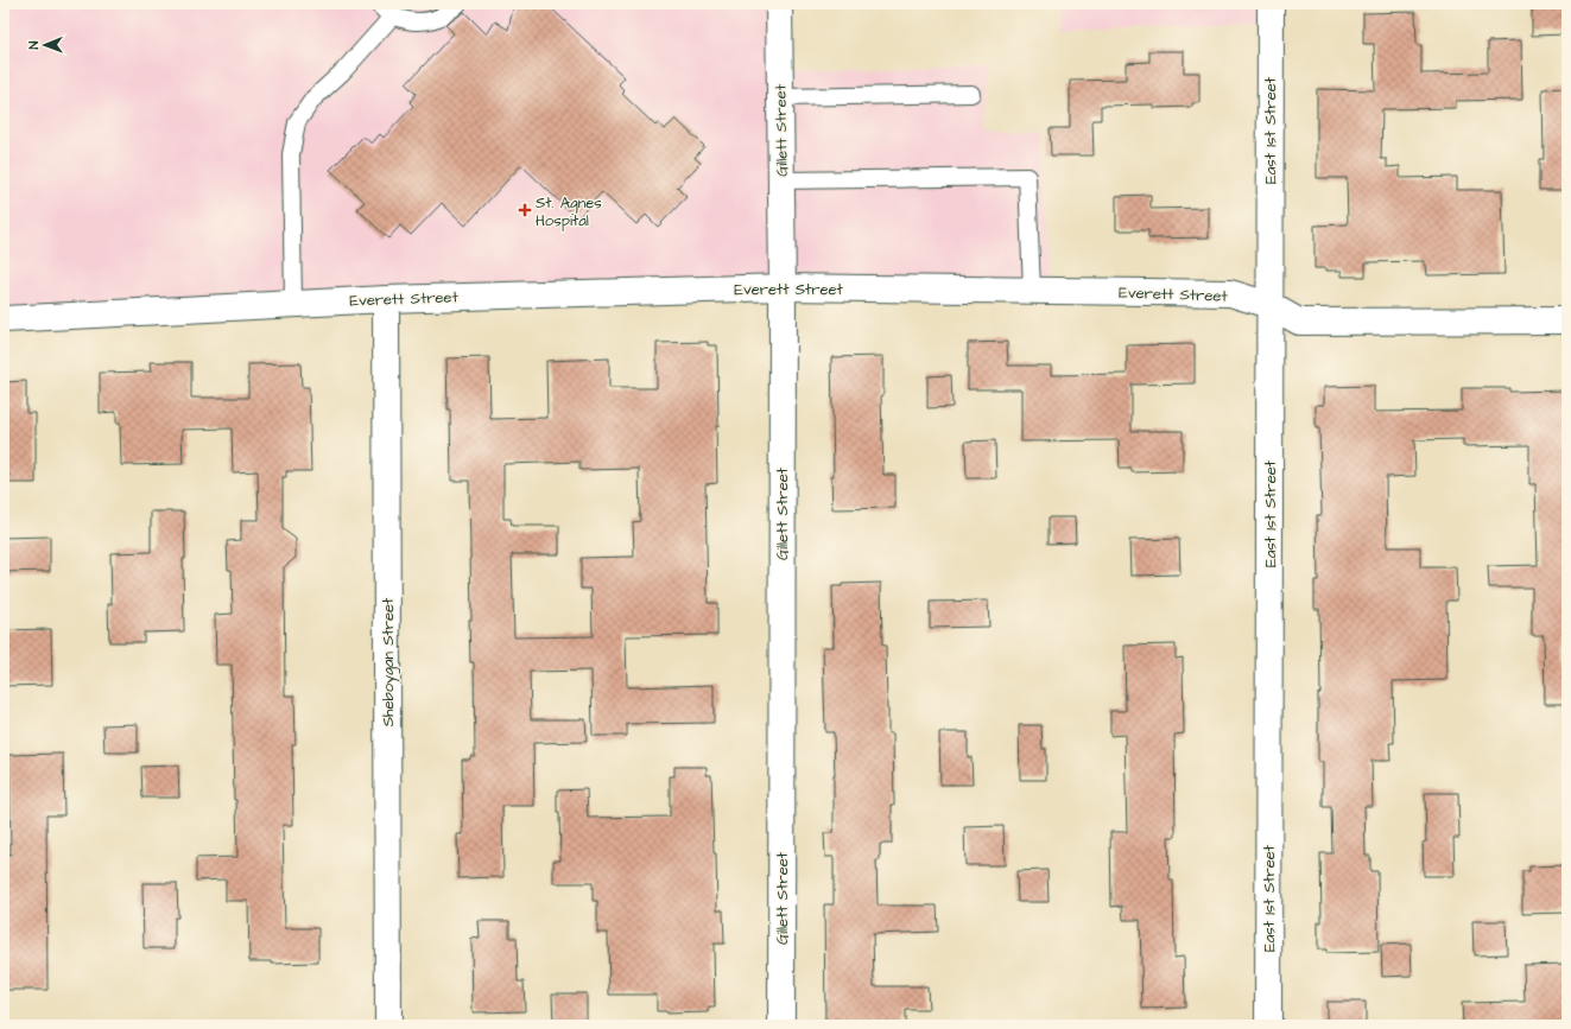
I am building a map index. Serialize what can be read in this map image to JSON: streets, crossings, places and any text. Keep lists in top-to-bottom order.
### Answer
{
  "streets": {
    "street": [
      "Gillett Street",
      "East 1st Street",
      "Everett Street",
      "Sheboygan Street"
    ]
  },
  "crossings": [
    ["Gillett Street", "Everett Street"],
    ["East 1st Street", "Everett Street"],
    ["Everett Street", "Sheboygan Street"]
  ],
  "places": {
    "health": ["St. Agnes Hospital"]
  },
  "north": "left"
}
